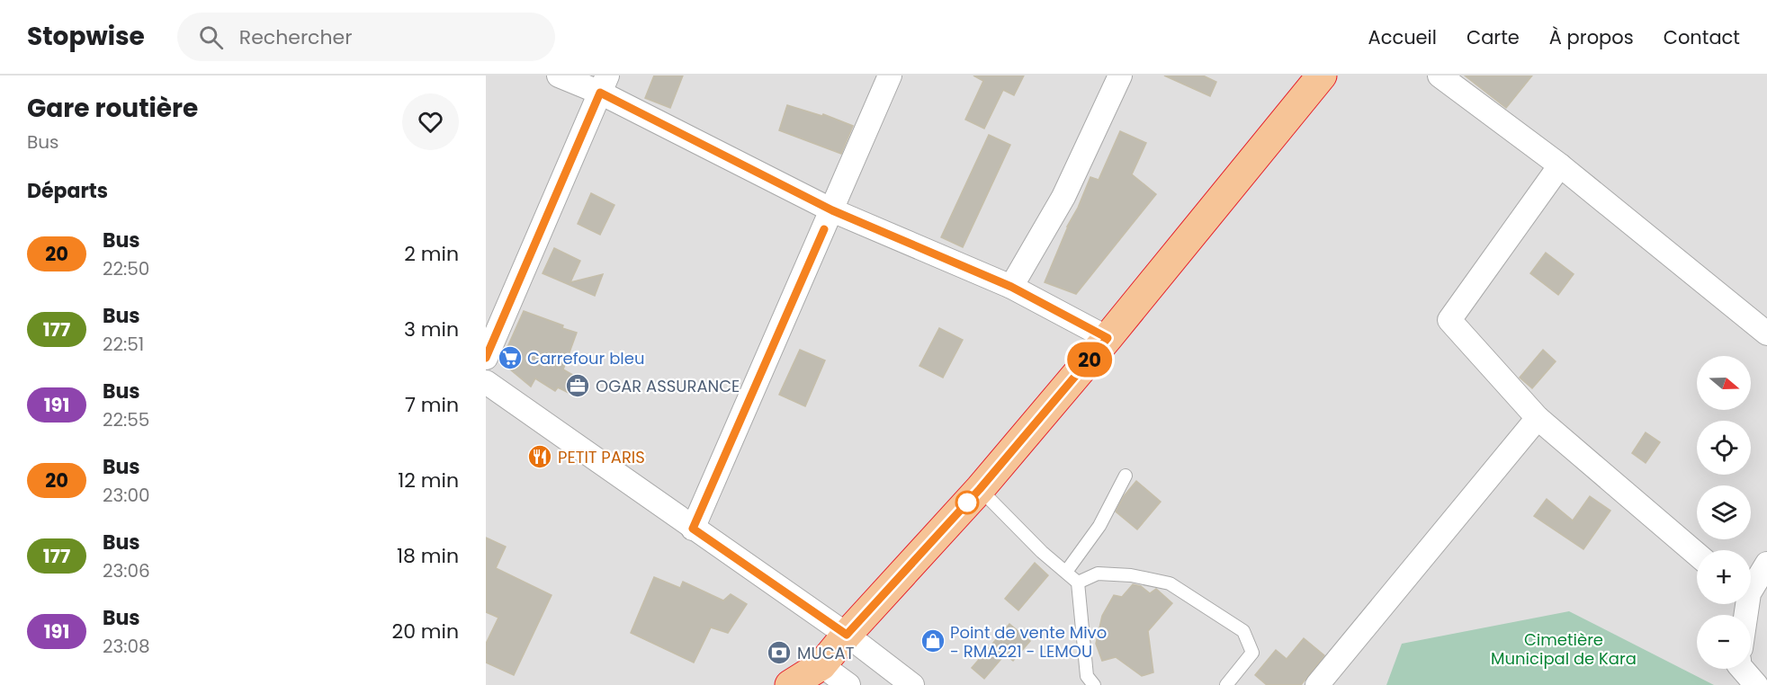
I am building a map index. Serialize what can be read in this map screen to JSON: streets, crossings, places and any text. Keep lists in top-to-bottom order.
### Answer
{
  "parks": ["Cimetière Municipal de Kara"],
  "places": {
    "supermarket": ["Carrefour bleu"],
    "office": ["OGAR ASSURANCE"],
    "restaurant": ["PETIT PARIS"],
    "shop": ["Point de vente Mivo - RMA221 - LEMOU"],
    "bank": ["MUCAT"]
  },
  "lines": ["bus line 20"],
  "north": "right",
  "page": {
    "header": "Stopwise",
    "search": "Rechercher",
    "nav": [
      "Accueil",
      "Carte",
      "À propos",
      "Contact"
    ],
    "heading": [
      ["Gare routière", "Bus"],
      "Départs"
    ],
    "on_map": "20",
    "list": [
      {
        "mark": "20",
        "name": "Bus",
        "note": "22:50",
        "value": "2 min"
      },
      {
        "mark": "177",
        "name": "Bus",
        "note": "22:51",
        "value": "3 min"
      },
      {
        "mark": "191",
        "name": "Bus",
        "note": "22:55",
        "value": "7 min"
      },
      {
        "mark": "20",
        "name": "Bus",
        "note": "23:00",
        "value": "12 min"
      },
      {
        "mark": "177",
        "name": "Bus",
        "note": "23:06",
        "value": "18 min"
      },
      {
        "mark": "191",
        "name": "Bus",
        "note": "23:08",
        "value": "20 min"
      }
    ],
    "map_buttons": ["+", "−"]
  }
}
